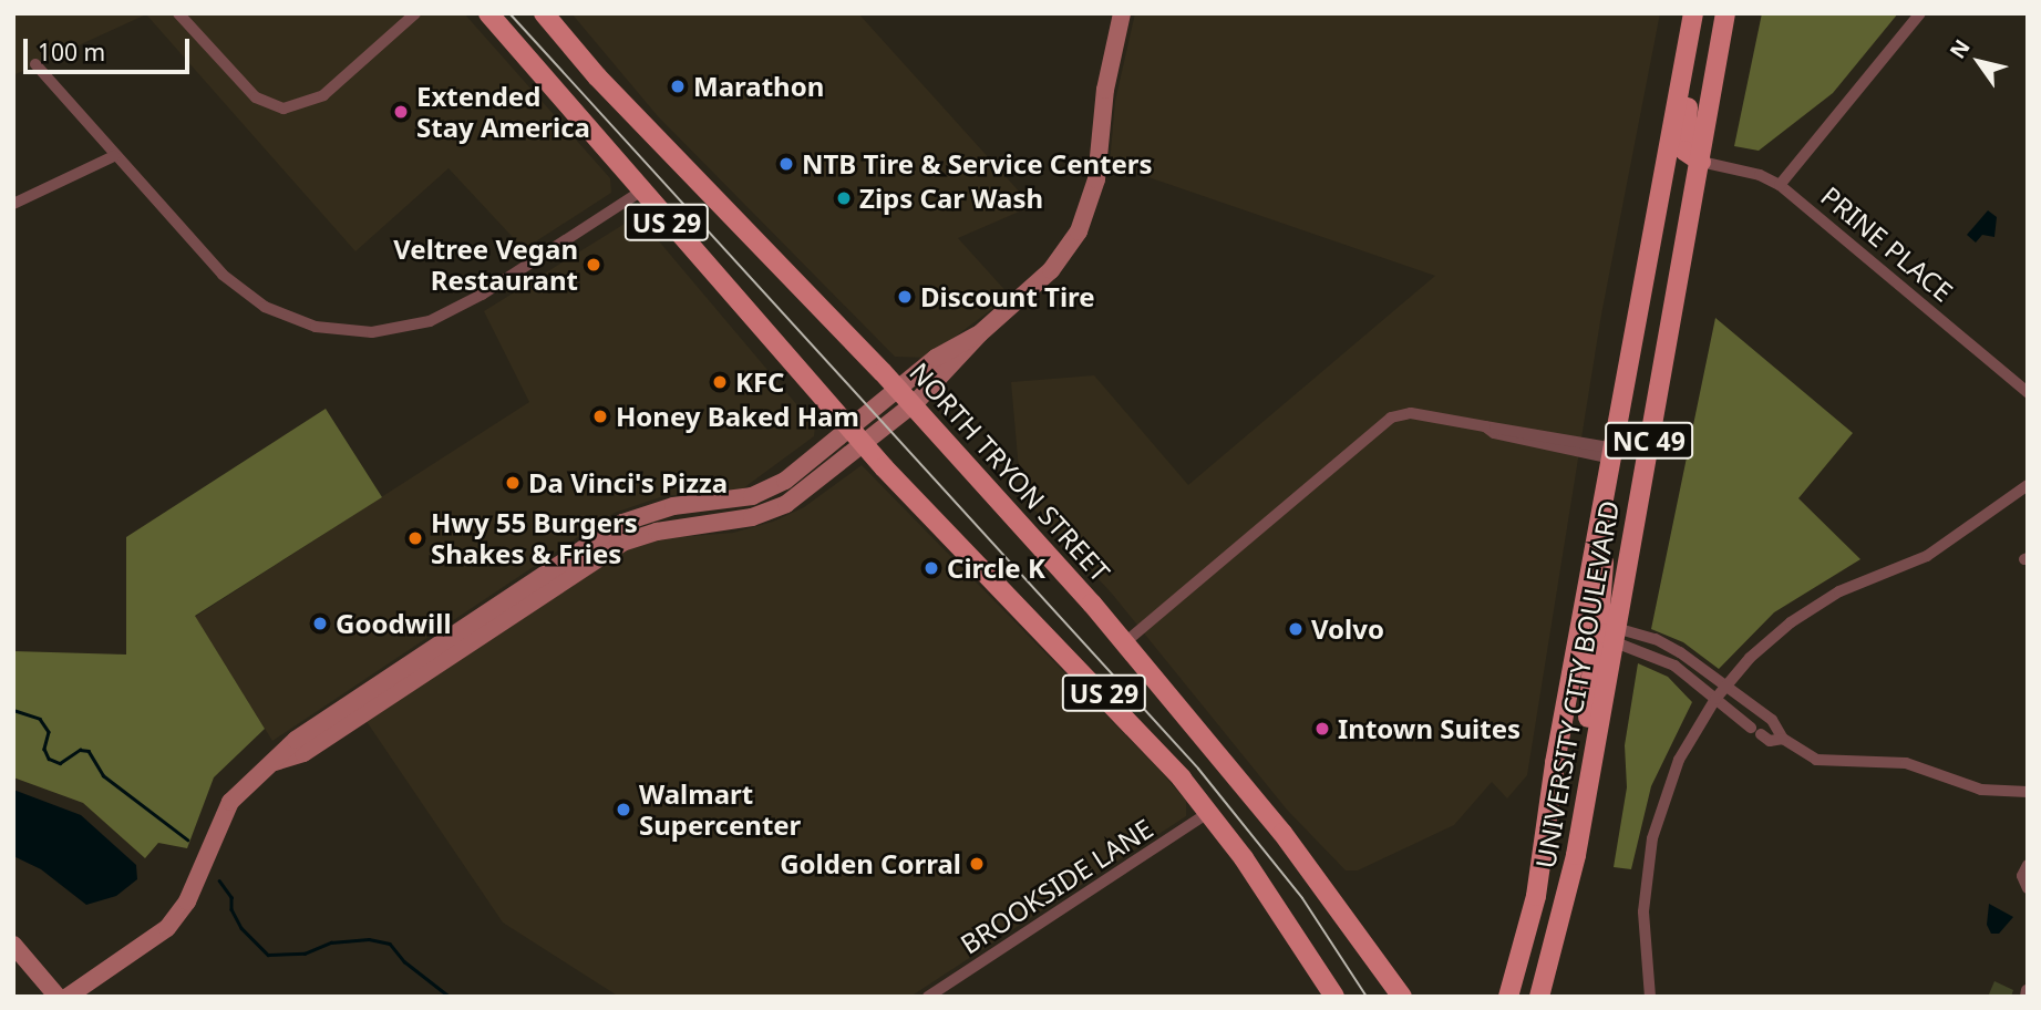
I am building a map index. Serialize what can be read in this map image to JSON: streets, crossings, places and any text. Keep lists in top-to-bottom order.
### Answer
{
  "streets": {
    "main road": [
      "US 29",
      "NC 49",
      "NORTH TRYON STREET",
      "UNIVERSITY CITY BOULEVARD"
    ],
    "street": ["PRINE PLACE", "BROOKSIDE LANE"]
  },
  "crossings": [
    ["US 29", "BROOKSIDE LANE"],
    ["PRINE PLACE", "UNIVERSITY CITY BOULEVARD"]
  ],
  "places": [
    "Marathon",
    "Extended Stay America",
    "NTB Tire & Service Centers",
    "Zips Car Wash",
    "Veltree Vegan Restaurant",
    "Discount Tire",
    "KFC",
    "Honey Baked Ham",
    "Da Vinci's Pizza",
    "Hwy 55 Burgers Shakes & Fries",
    "Circle K",
    "Goodwill",
    "Volvo",
    "Intown Suites",
    "Walmart Supercenter",
    "Golden Corral"
  ],
  "scale_bar": "100 m",
  "north": "top left"
}
